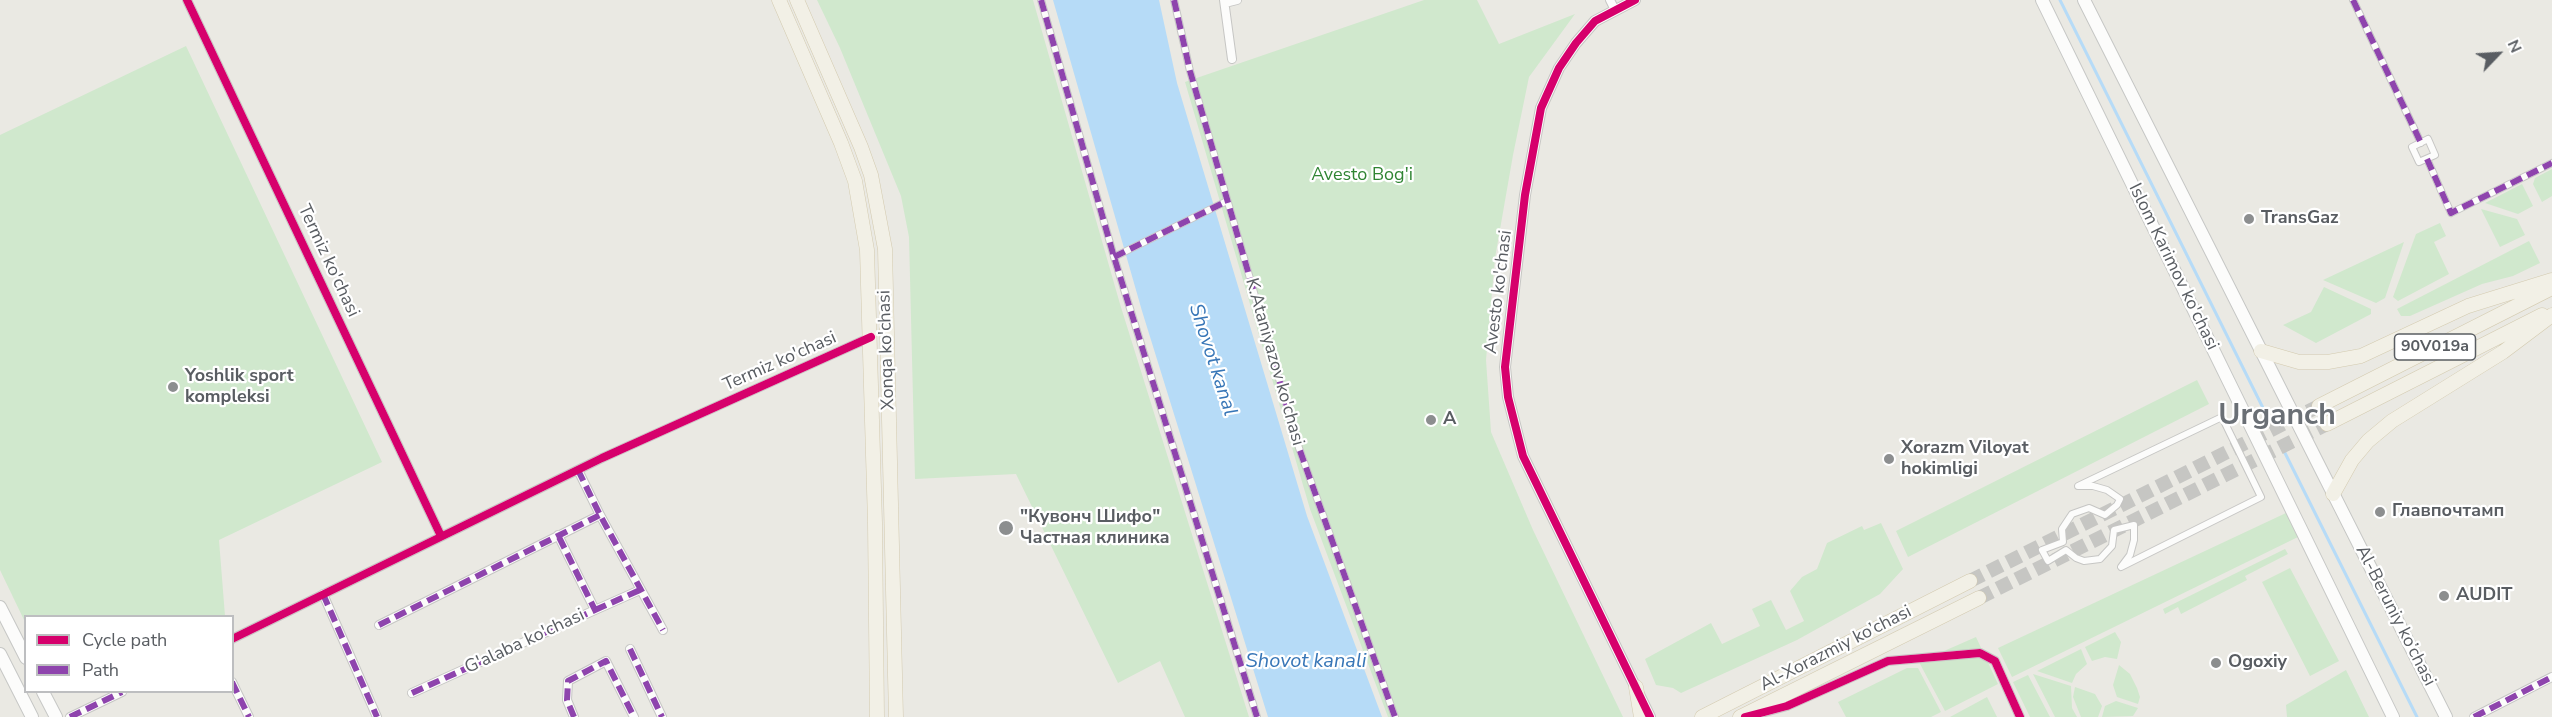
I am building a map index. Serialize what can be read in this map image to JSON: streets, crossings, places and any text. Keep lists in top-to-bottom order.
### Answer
{
  "streets": {
    "main road": [
      "Islom Karimov ko'chasi",
      "90V019a",
      "Xonqa ko'chasi",
      "Al-Beruniy ko’chasi",
      "Al-Xorazmiy ko’chasi"
    ],
    "street": [
      "Termiz ko'chasi",
      "Avesto ko'chasi",
      "K.Ataniyazov ko'chasi",
      "G'alaba ko'chasi"
    ]
  },
  "crossings": [
    ["Termiz ko'chasi", "Xonqa ko'chasi"]
  ],
  "districts": ["Urganch"],
  "water": ["Shovot kanal", "Shovot kanali"],
  "parks": ["Avesto Bog'i"],
  "places": [
    "TransGaz",
    "Yoshlik sport kompleksi",
    "A",
    "Xorazm Viloyat hokimligi",
    "Главпочтамп",
    "\"Кувонч Шифо\" Частная клиника",
    "AUDIT",
    "Ogoxiy"
  ],
  "legend": ["Cycle path", "Path"],
  "north": "top right"
}
